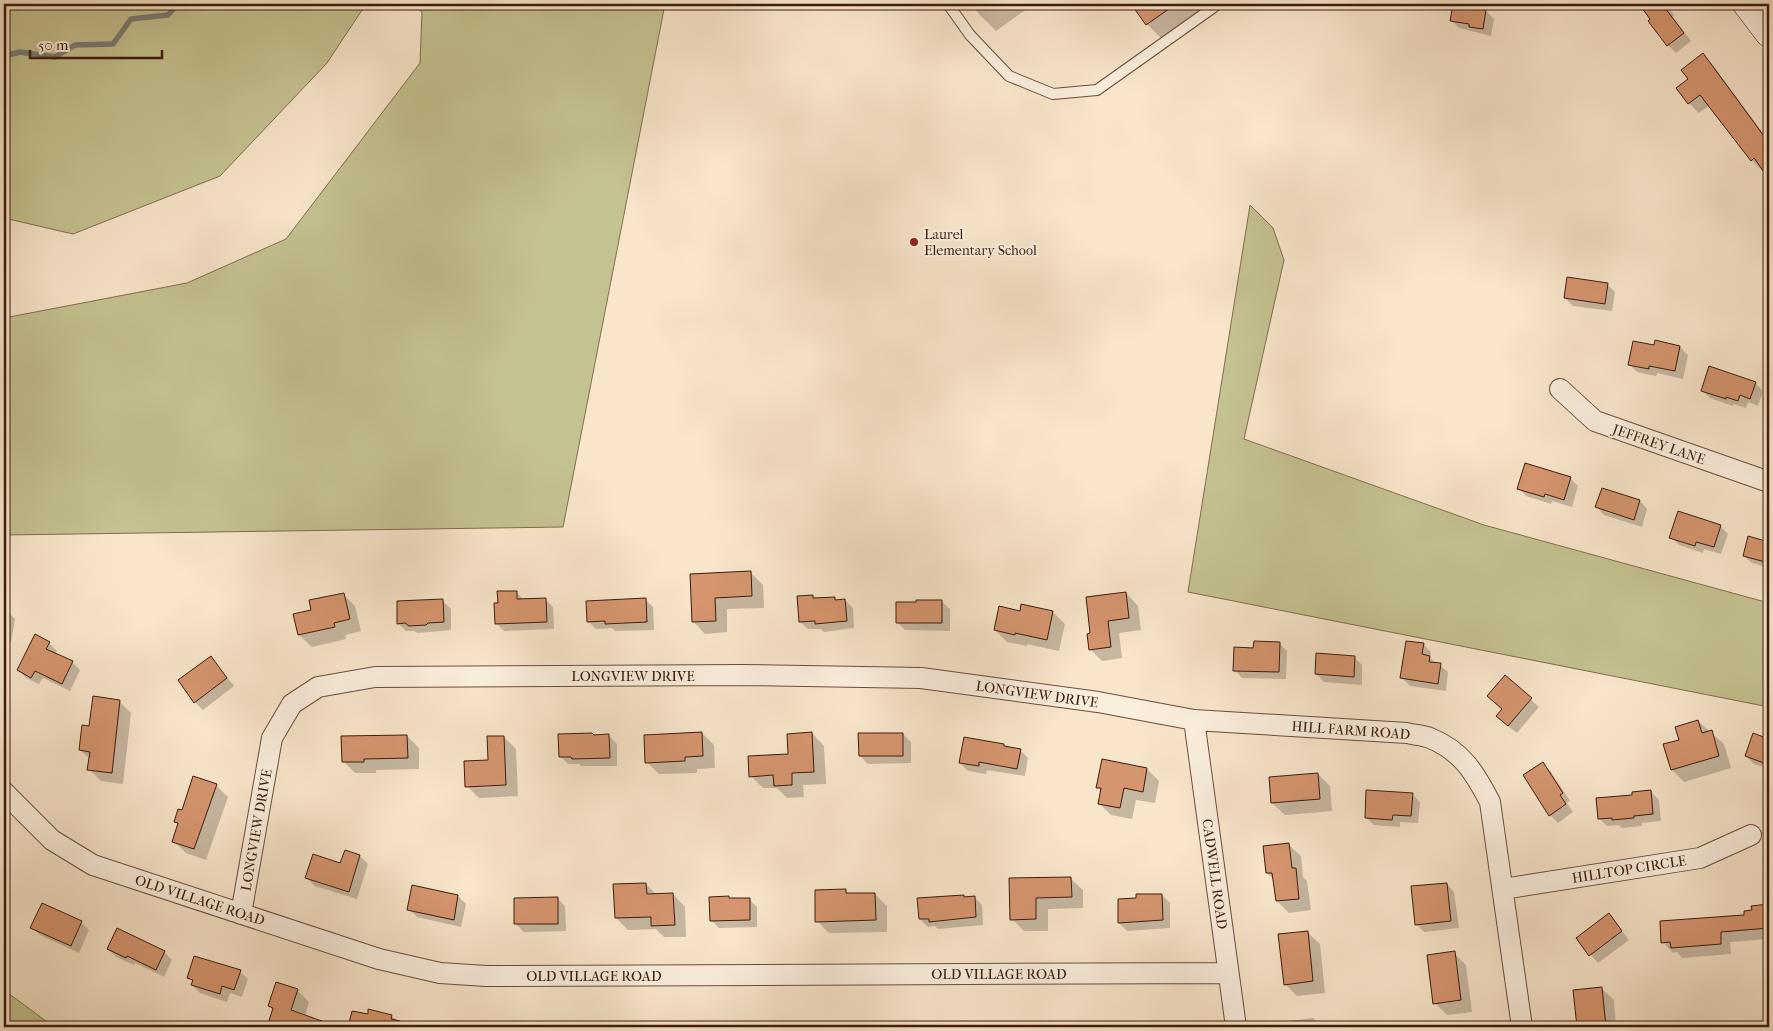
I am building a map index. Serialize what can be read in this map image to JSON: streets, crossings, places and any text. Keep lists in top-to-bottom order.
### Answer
{
  "streets": {
    "street": [
      "JEFFREY LANE",
      "LONGVIEW DRIVE",
      "HILL FARM ROAD",
      "HILLTOP CIRCLE",
      "CADWELL ROAD",
      "OLD VILLAGE ROAD"
    ]
  },
  "crossings": [
    ["LONGVIEW DRIVE", "HILL FARM ROAD"],
    ["LONGVIEW DRIVE", "CADWELL ROAD"],
    ["LONGVIEW DRIVE", "OLD VILLAGE ROAD"],
    ["HILL FARM ROAD", "HILLTOP CIRCLE"],
    ["HILL FARM ROAD", "CADWELL ROAD"],
    ["CADWELL ROAD", "OLD VILLAGE ROAD"]
  ],
  "places": ["Laurel Elementary School"],
  "scale_bar": "50 m"
}
